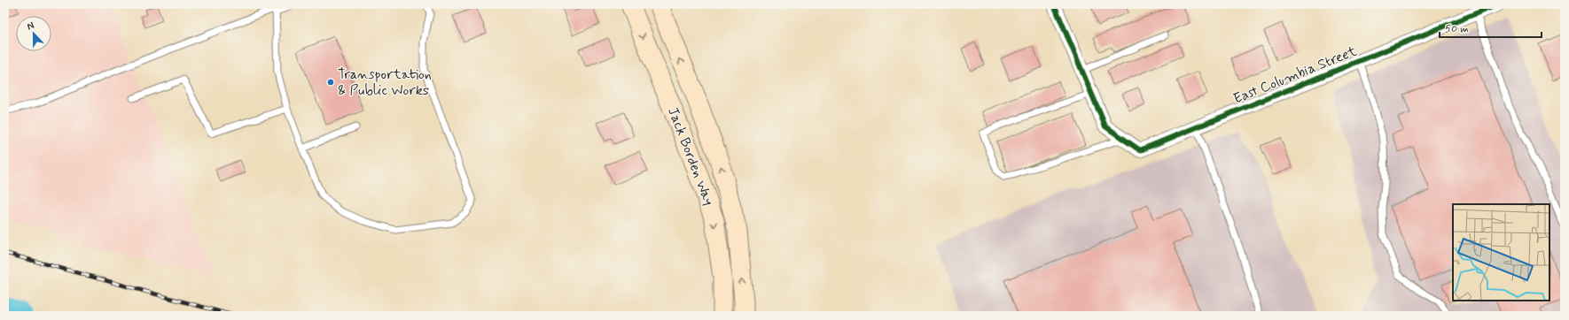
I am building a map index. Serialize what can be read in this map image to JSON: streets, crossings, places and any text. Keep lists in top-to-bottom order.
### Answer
{
  "streets": {
    "main road": ["Jack Borden Way"],
    "street": ["East Columbia Street"]
  },
  "places": ["Transportation & Public Works"],
  "scale_bar": "50 m",
  "north": "top"
}
